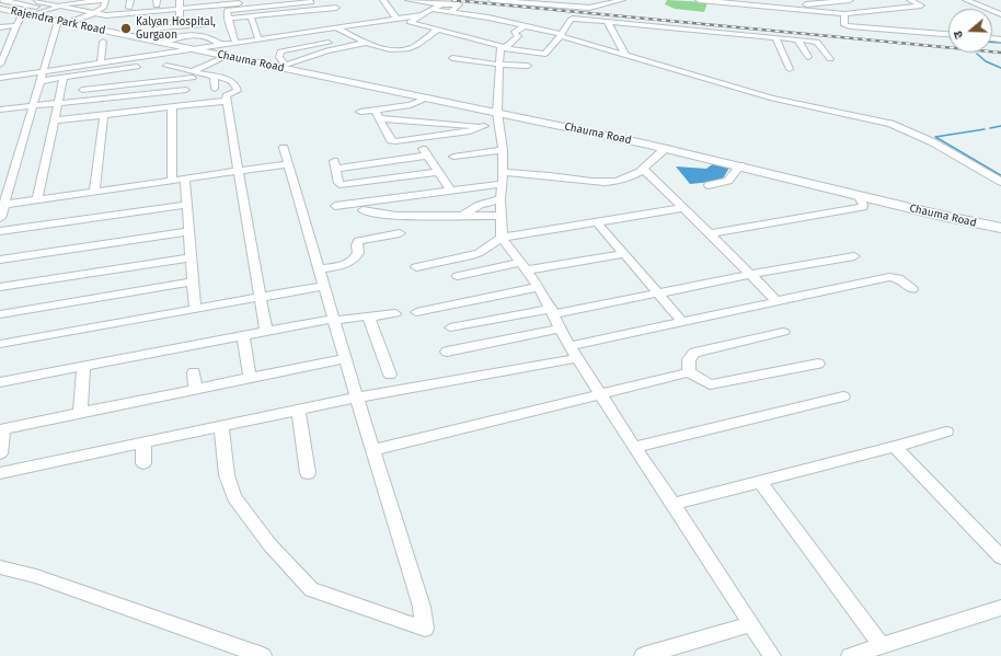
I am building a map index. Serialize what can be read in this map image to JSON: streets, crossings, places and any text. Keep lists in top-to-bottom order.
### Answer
{
  "streets": {
    "street": ["Rajendra Park Road", "Chauma Road"]
  },
  "crossings": [
    ["Rajendra Park Road", "Chauma Road"]
  ],
  "places": ["Kalyan Hospital, Gurgaon"],
  "north": "left"
}
